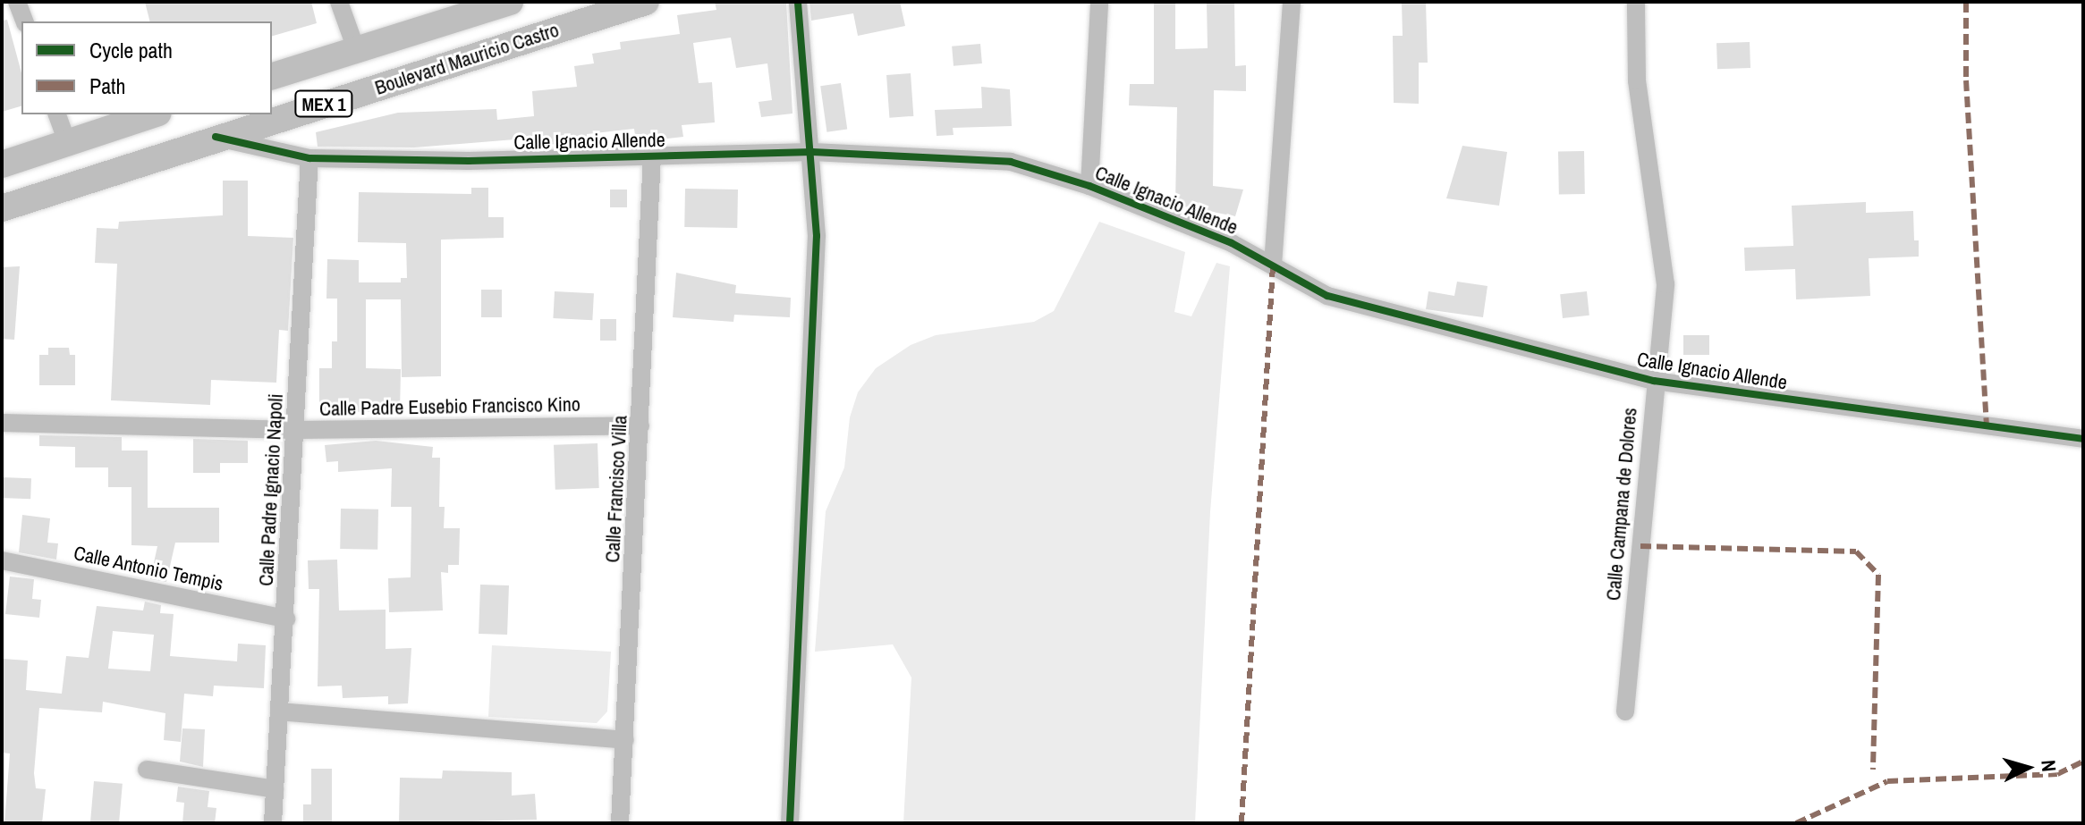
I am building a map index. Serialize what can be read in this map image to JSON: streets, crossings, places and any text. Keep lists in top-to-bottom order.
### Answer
{
  "streets": {
    "main road": ["Boulevard Mauricio Castro", "MEX 1"],
    "street": [
      "Calle Ignacio Allende",
      "Calle Padre Eusebio Francisco Kino",
      "Calle Francisco Villa",
      "Calle Padre Ignacio Napoli",
      "Calle Campana de Dolores",
      "Calle Antonio Tempis"
    ]
  },
  "crossings": [
    ["Boulevard Mauricio Castro", "Calle Ignacio Allende"],
    ["Calle Ignacio Allende", "Calle Francisco Villa"],
    ["Calle Ignacio Allende", "Calle Padre Ignacio Napoli"],
    ["Calle Ignacio Allende", "Calle Campana de Dolores"],
    ["Calle Padre Eusebio Francisco Kino", "Calle Francisco Villa"],
    ["Calle Padre Eusebio Francisco Kino", "Calle Padre Ignacio Napoli"],
    ["Calle Padre Ignacio Napoli", "Calle Antonio Tempis"]
  ],
  "legend": ["Cycle path", "Path"],
  "north": "right"
}
